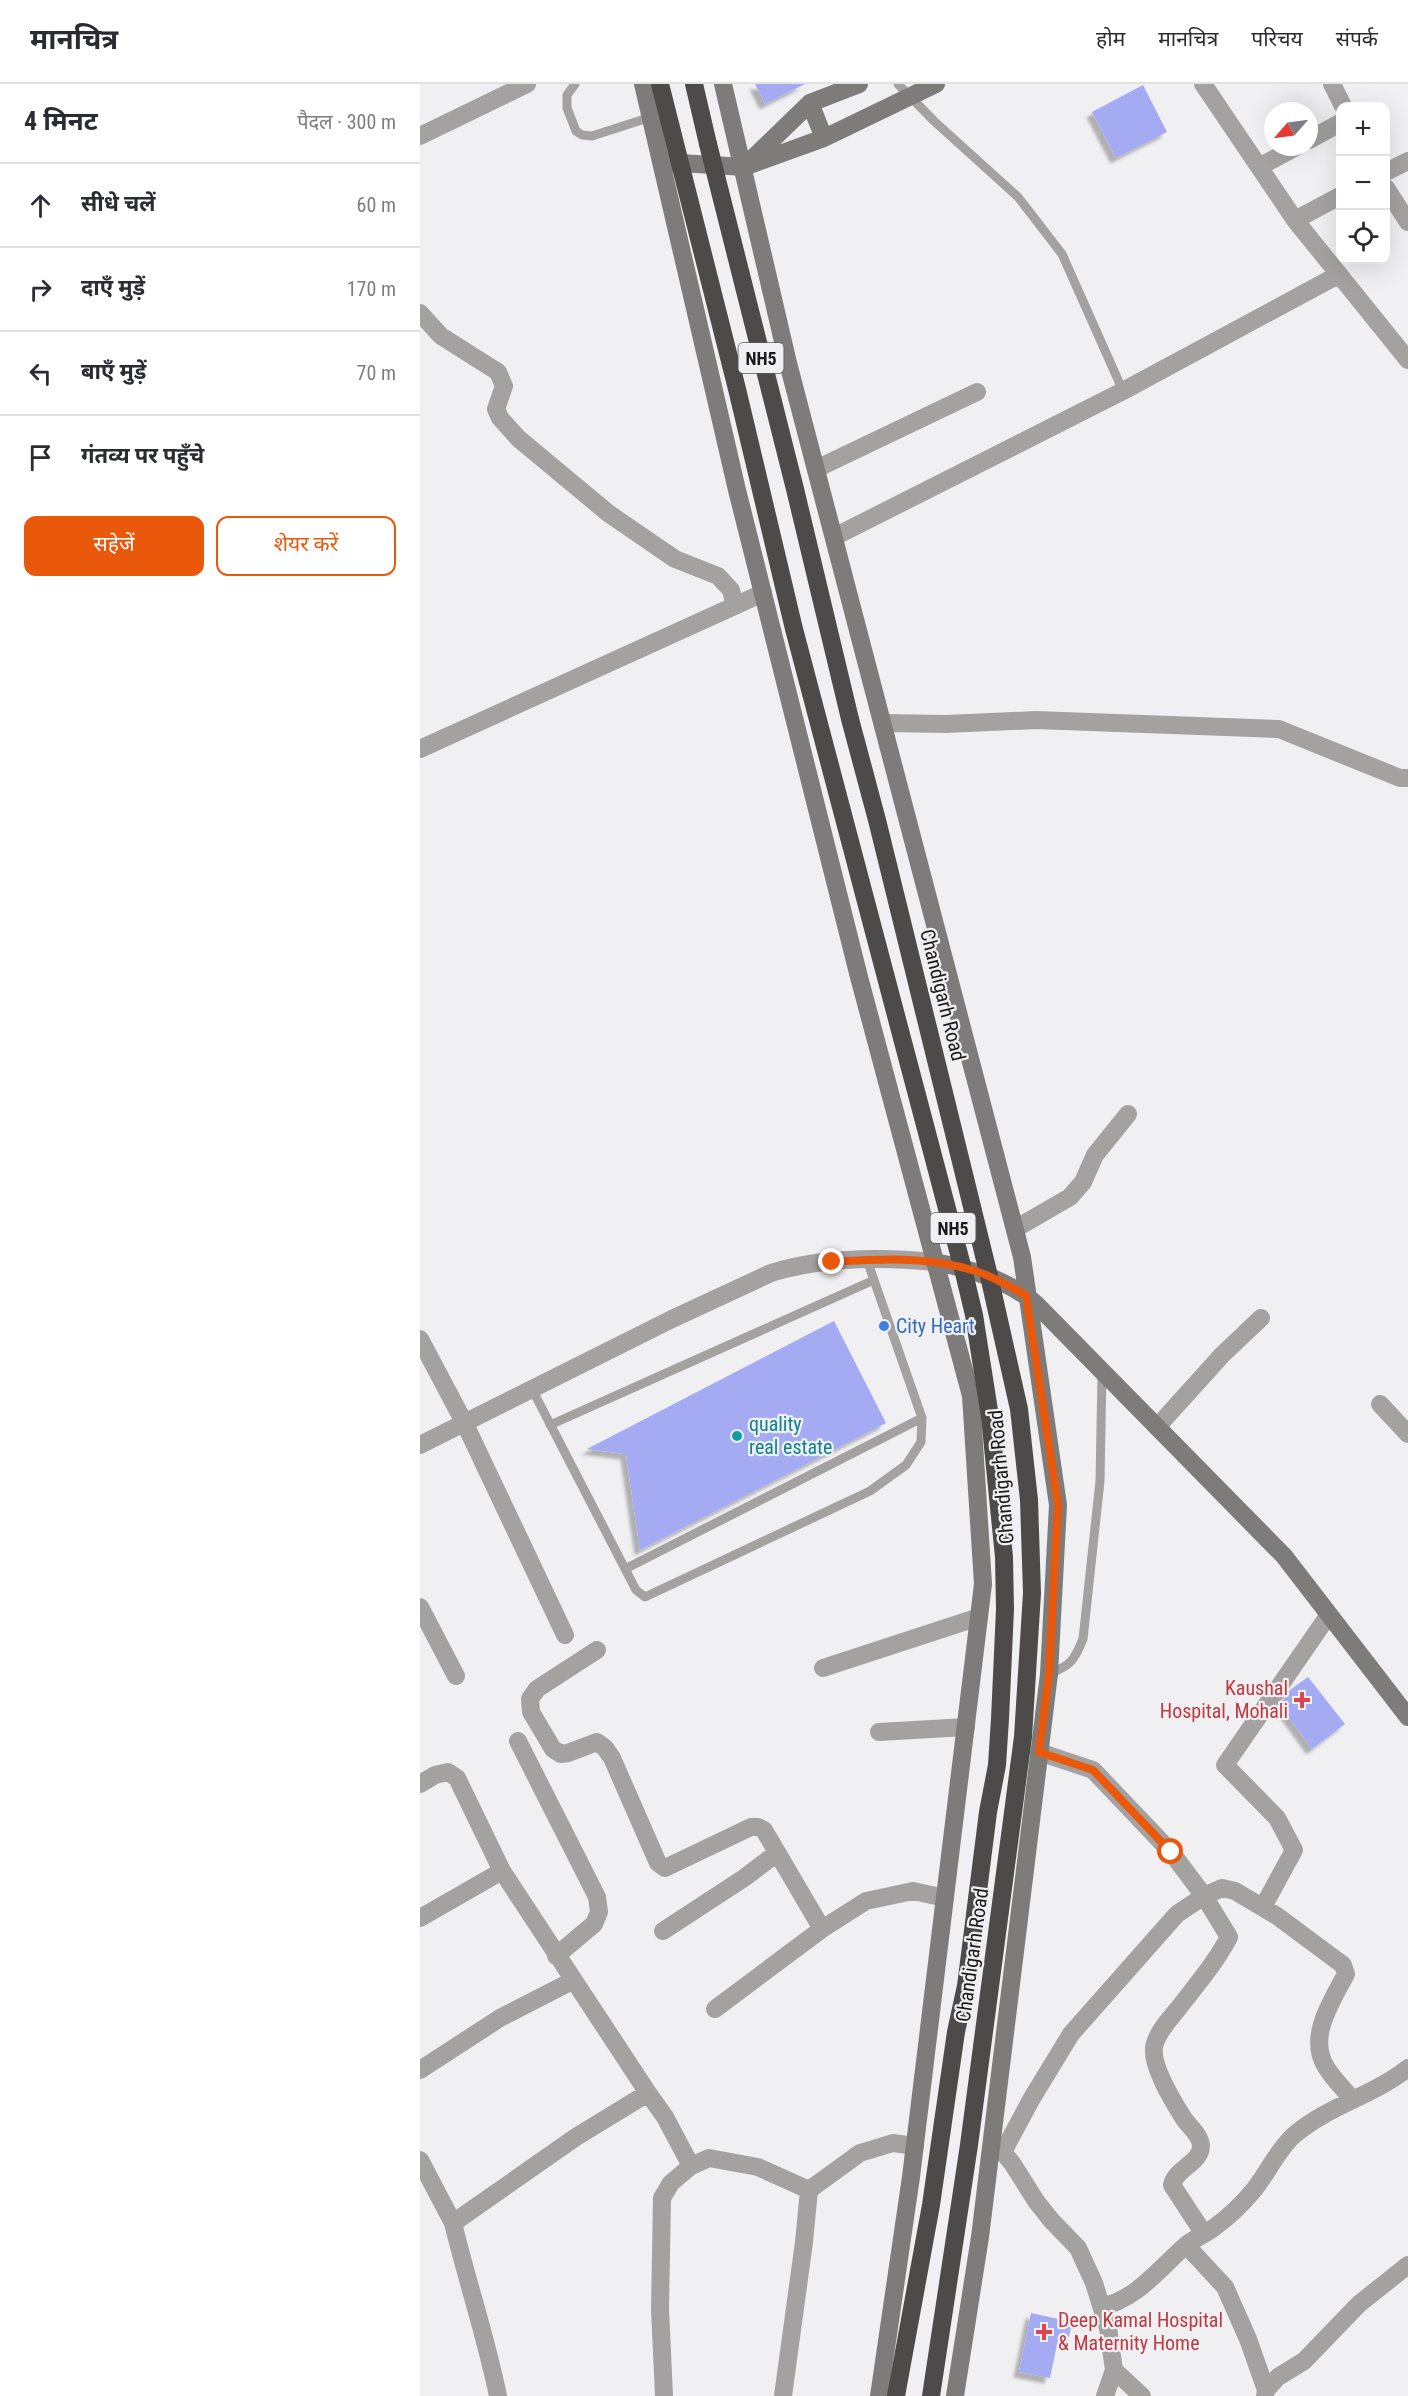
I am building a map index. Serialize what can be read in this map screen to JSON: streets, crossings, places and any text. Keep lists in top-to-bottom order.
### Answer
{
  "streets": {
    "highway": ["NH5", "Chandigarh Road"]
  },
  "places": {
    "other": ["City Heart", "quality real estate"],
    "health": ["Kaushal Hospital, Mohali", "Deep Kamal Hospital & Maternity Home"]
  },
  "north": "bottom left",
  "page": {
    "header": "मानचित्र",
    "nav": [
      "होम",
      "मानचित्र",
      "परिचय",
      "संपर्क"
    ],
    "heading": ["4 मिनट", "पैदल · 300 m"],
    "map_buttons": ["+", "−"],
    "list": [
      ["सीधे चलें", "60 m"],
      ["दाएँ मुड़ें", "170 m"],
      ["बाएँ मुड़ें", "70 m"],
      "गंतव्य पर पहुँचे"
    ],
    "buttons": ["सहेजें", "शेयर करें"]
  }
}
